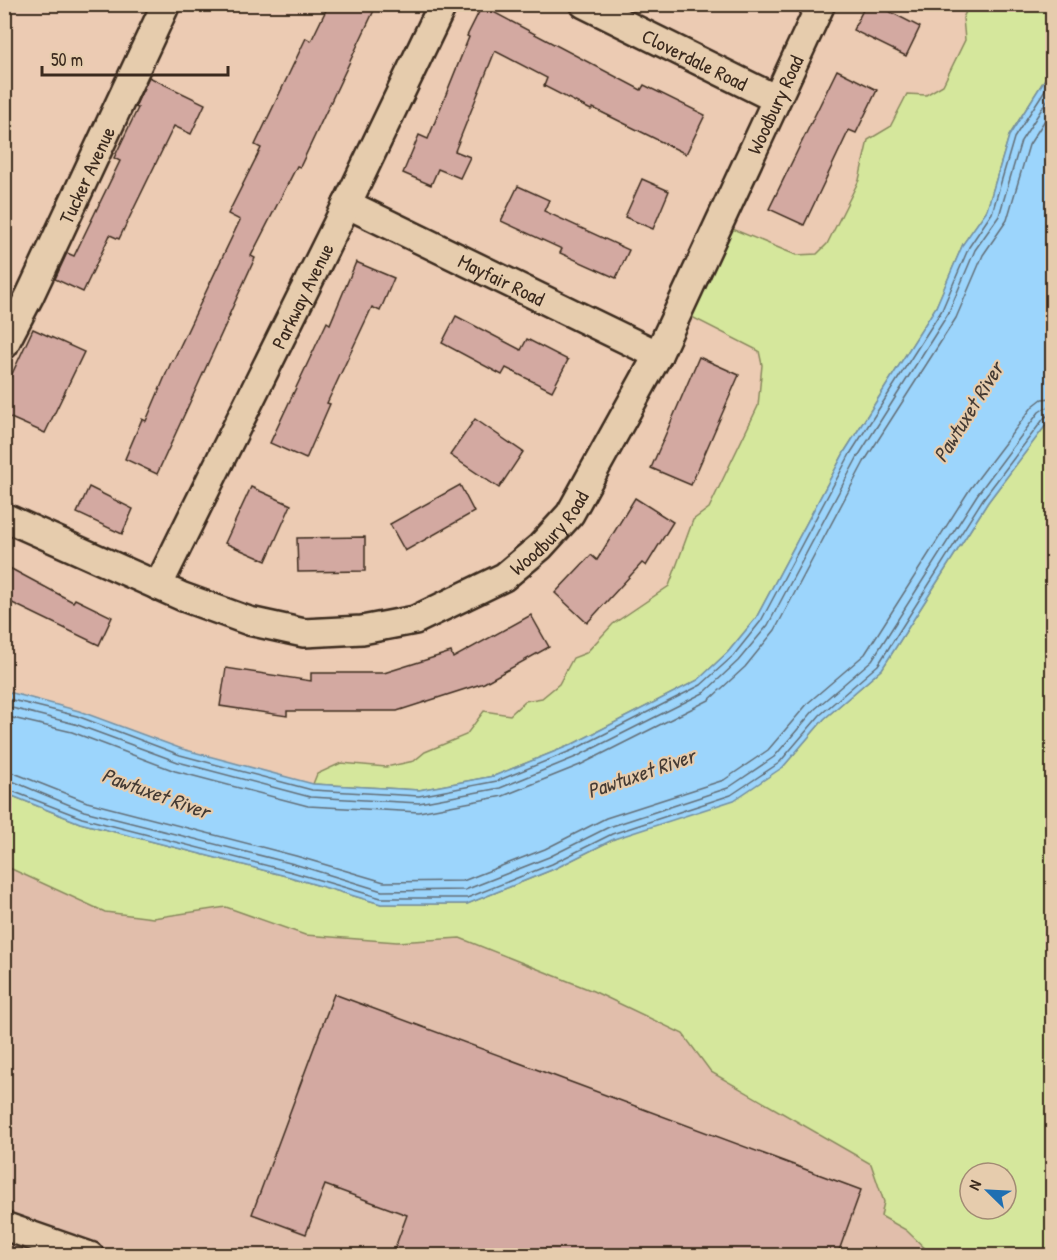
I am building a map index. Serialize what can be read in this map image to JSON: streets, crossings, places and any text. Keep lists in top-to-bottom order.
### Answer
{
  "streets": {
    "street": [
      "Cloverdale Road",
      "Woodbury Road",
      "Tucker Avenue",
      "Mayfair Road",
      "Parkway Avenue"
    ]
  },
  "crossings": [
    ["Cloverdale Road", "Woodbury Road"],
    ["Woodbury Road", "Mayfair Road"],
    ["Woodbury Road", "Parkway Avenue"],
    ["Mayfair Road", "Parkway Avenue"]
  ],
  "water": ["Pawtuxet River"],
  "scale_bar": "50 m",
  "north": "top left"
}
